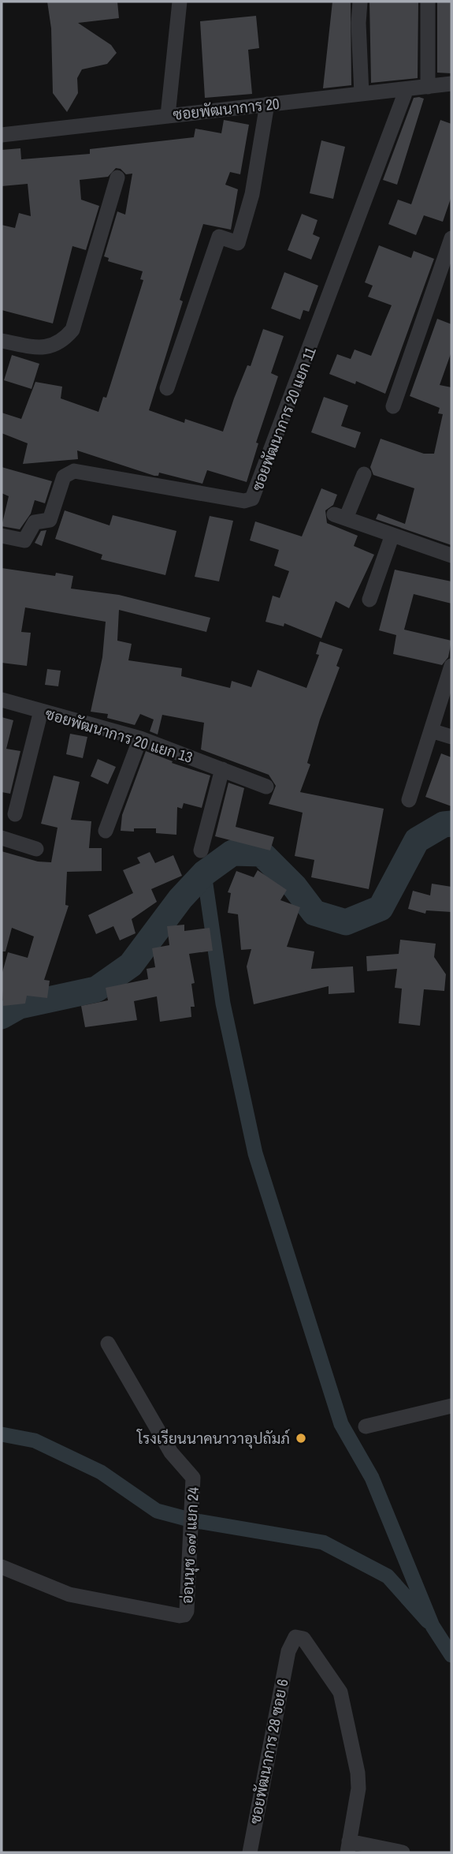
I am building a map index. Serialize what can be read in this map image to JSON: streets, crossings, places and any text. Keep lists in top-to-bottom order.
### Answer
{
  "streets": {
    "street": [
      "ซอยพัฒนาการ 20",
      "ซอยพัฒนาการ 20 แยก 11",
      "ซอยพัฒนาการ 20 แยก 13",
      "อ่อนนุช ๑๗ แยก 24",
      "ซอยพัฒนาการ 28 ซอย 6"
    ]
  },
  "crossings": [
    ["ซอยพัฒนาการ 20", "ซอยพัฒนาการ 20 แยก 11"]
  ],
  "places": ["โรงเรียนนาคนาวาอุปถัมภ์"]
}
